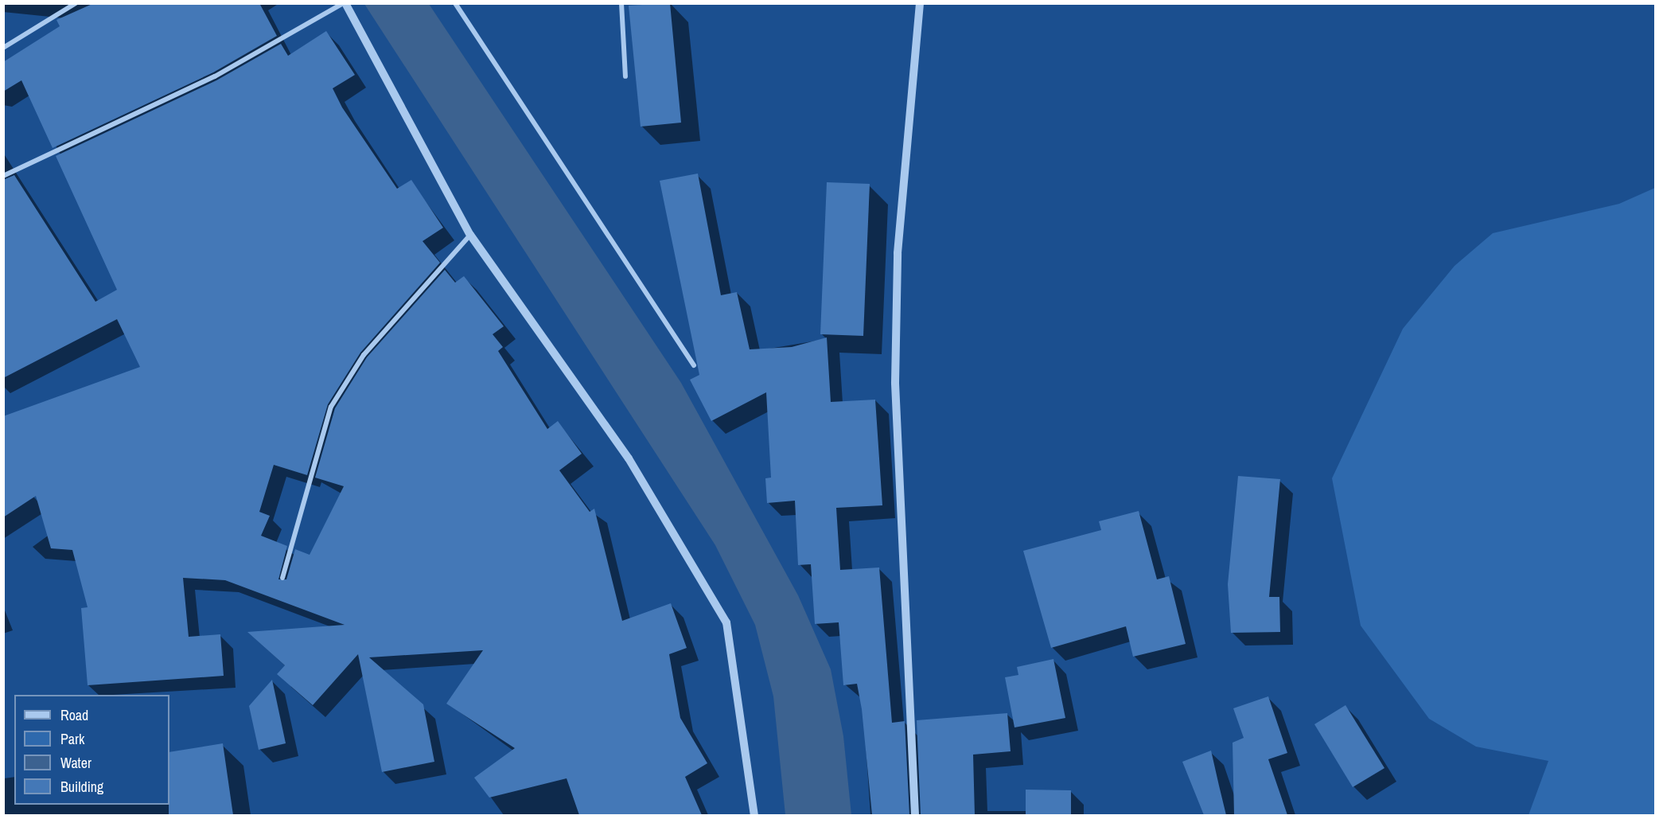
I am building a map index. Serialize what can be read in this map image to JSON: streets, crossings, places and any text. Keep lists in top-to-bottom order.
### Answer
{
  "legend": [
    "Road",
    "Park",
    "Water",
    "Building"
  ]
}
